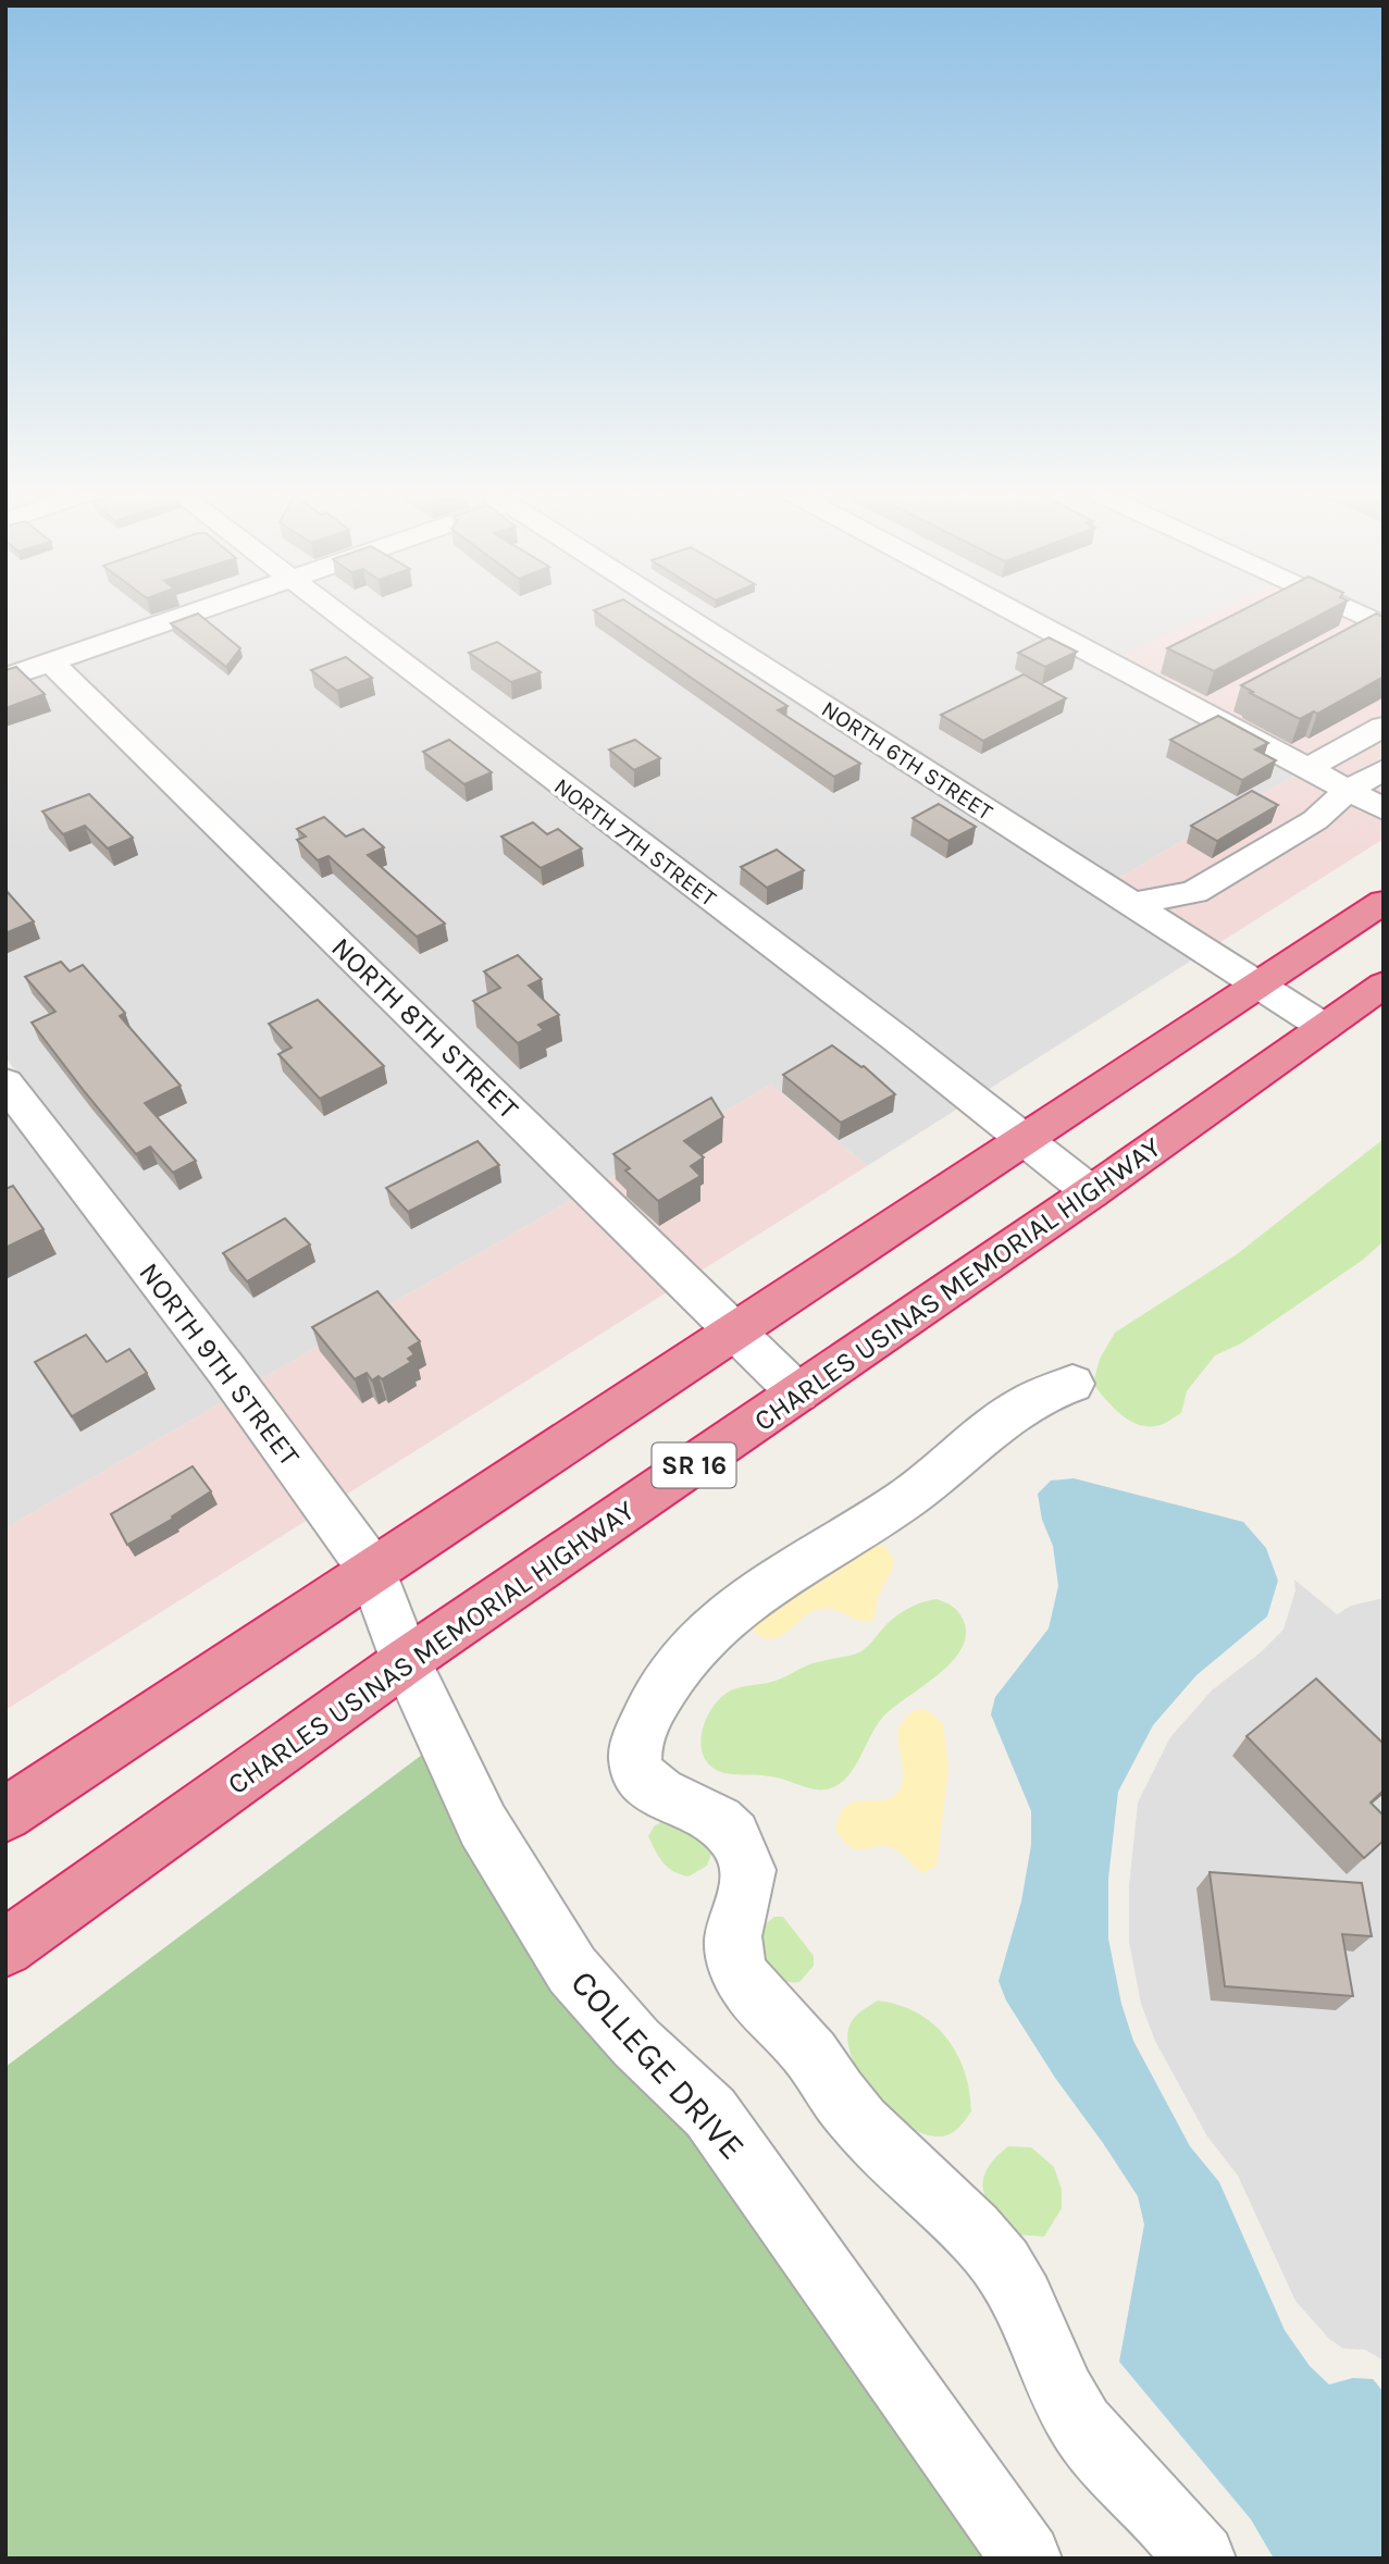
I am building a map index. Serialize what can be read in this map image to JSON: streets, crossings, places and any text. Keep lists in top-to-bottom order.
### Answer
{
  "streets": {
    "highway": ["CHARLES USINAS MEMORIAL HIGHWAY", "SR 16"],
    "street": [
      "NORTH 6TH STREET",
      "NORTH 7TH STREET",
      "NORTH 8TH STREET",
      "NORTH 9TH STREET",
      "COLLEGE DRIVE"
    ]
  },
  "crossings": [
    ["NORTH 6TH STREET", "CHARLES USINAS MEMORIAL HIGHWAY"],
    ["NORTH 7TH STREET", "CHARLES USINAS MEMORIAL HIGHWAY"],
    ["NORTH 8TH STREET", "CHARLES USINAS MEMORIAL HIGHWAY"],
    ["CHARLES USINAS MEMORIAL HIGHWAY", "NORTH 9TH STREET"],
    ["CHARLES USINAS MEMORIAL HIGHWAY", "COLLEGE DRIVE"],
    ["NORTH 9TH STREET", "COLLEGE DRIVE"]
  ]
}
